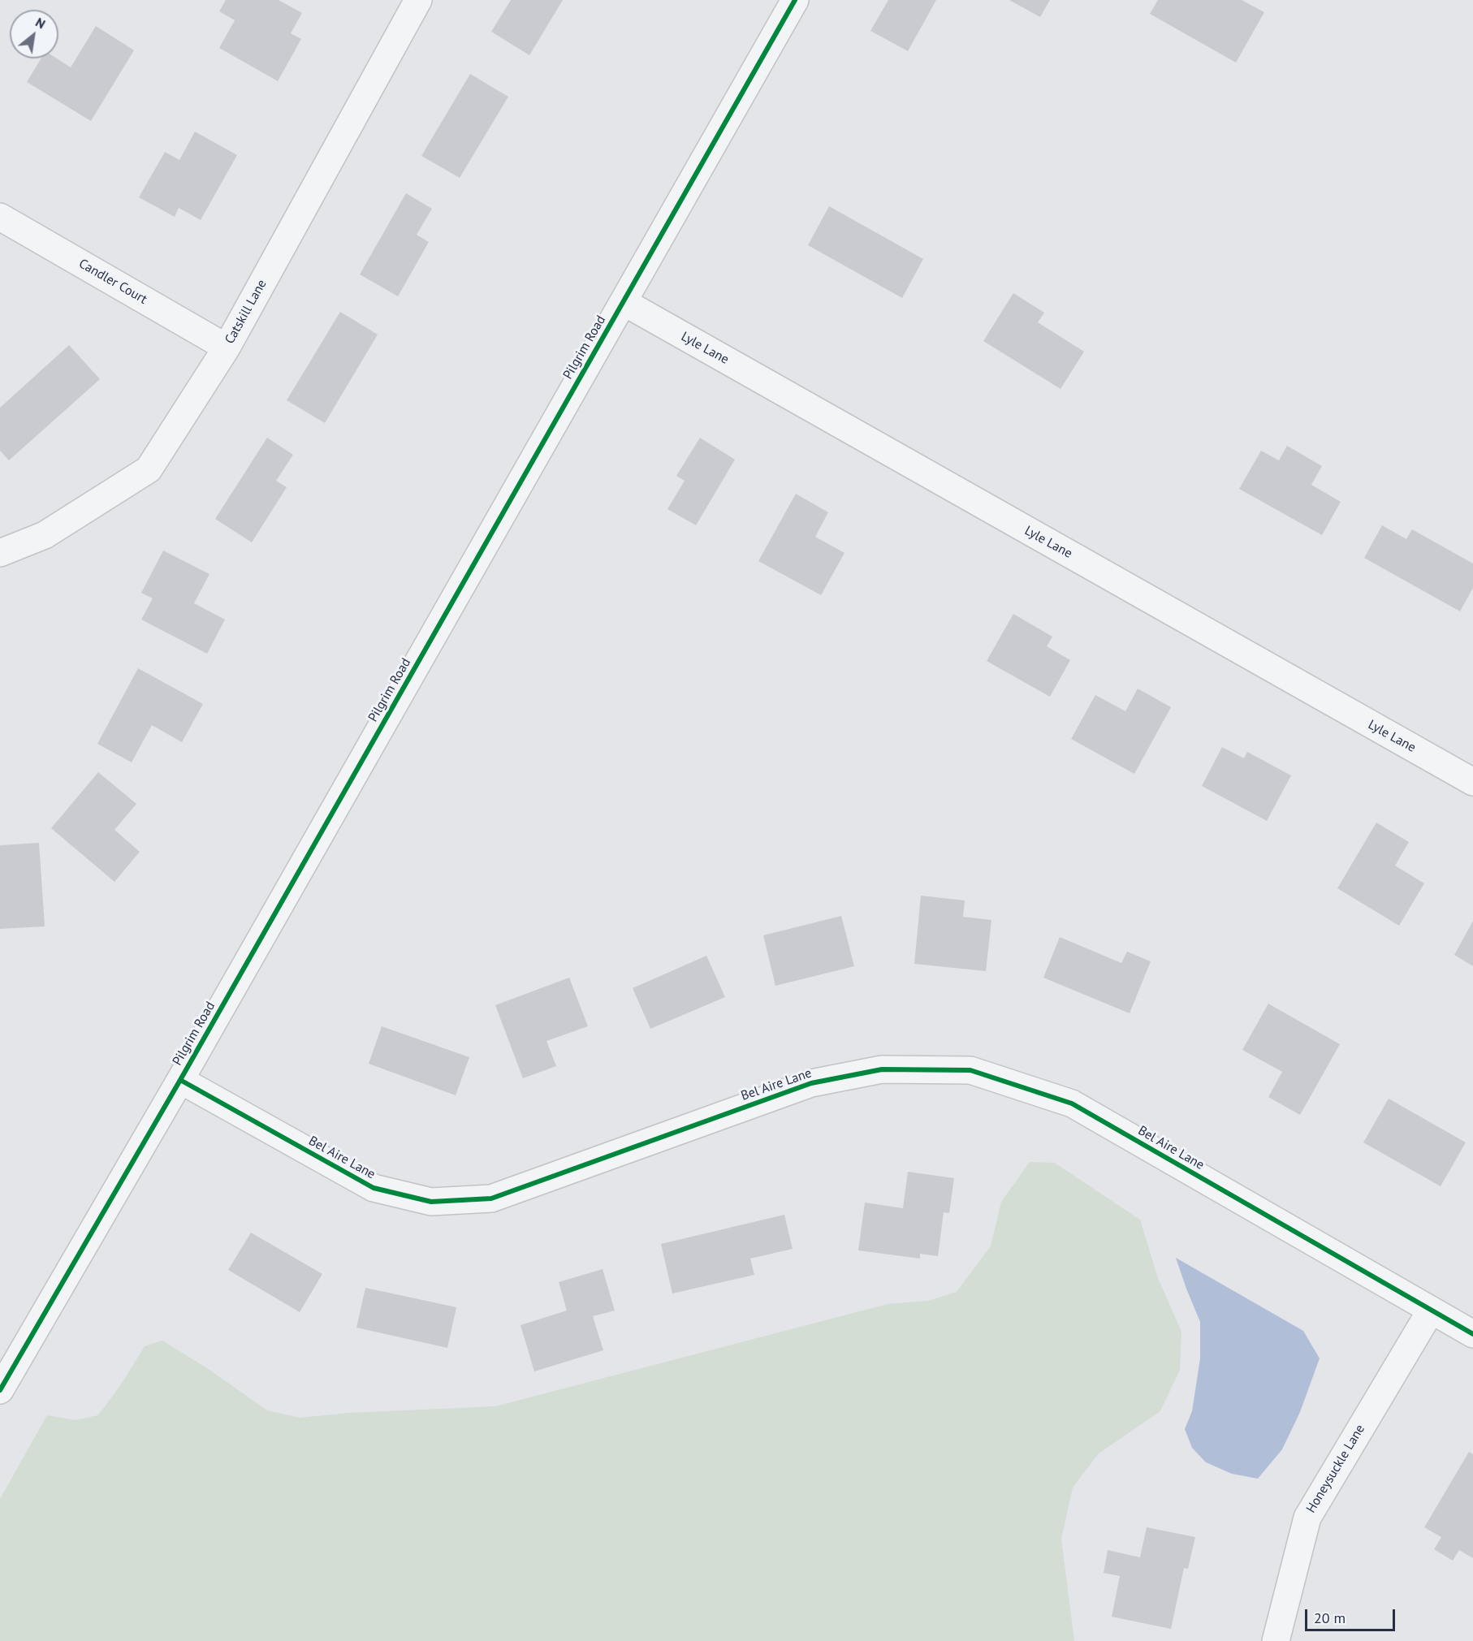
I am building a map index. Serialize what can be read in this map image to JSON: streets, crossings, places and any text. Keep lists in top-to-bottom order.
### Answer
{
  "streets": {
    "street": [
      "Candler Court",
      "Catskill Lane",
      "Pilgrim Road",
      "Lyle Lane",
      "Bel Aire Lane",
      "Honeysuckle Lane"
    ]
  },
  "crossings": [
    ["Candler Court", "Catskill Lane"],
    ["Pilgrim Road", "Lyle Lane"],
    ["Pilgrim Road", "Bel Aire Lane"],
    ["Bel Aire Lane", "Honeysuckle Lane"]
  ],
  "scale_bar": "20 m",
  "north": "top right"
}
